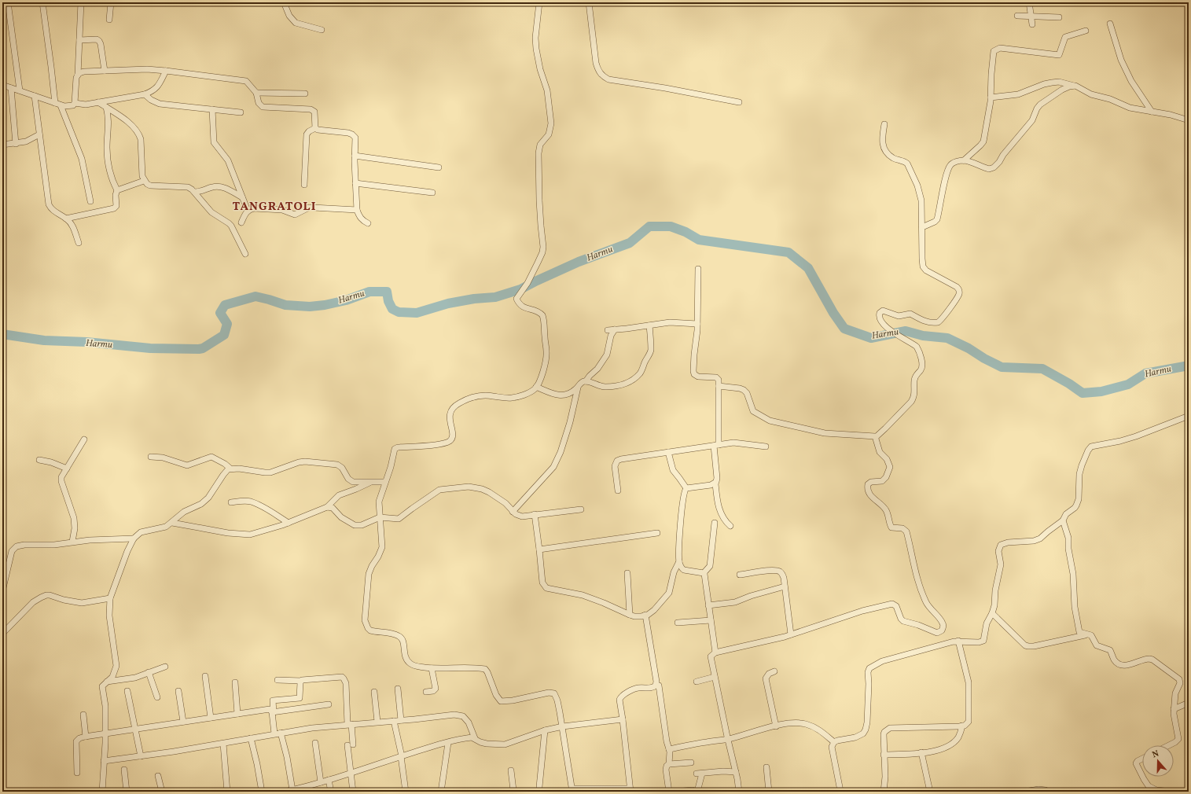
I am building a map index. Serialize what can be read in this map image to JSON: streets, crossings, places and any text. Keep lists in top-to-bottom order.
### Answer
{
  "districts": ["TANGRATOLI"],
  "water": ["Harmu"],
  "north": "top"
}
